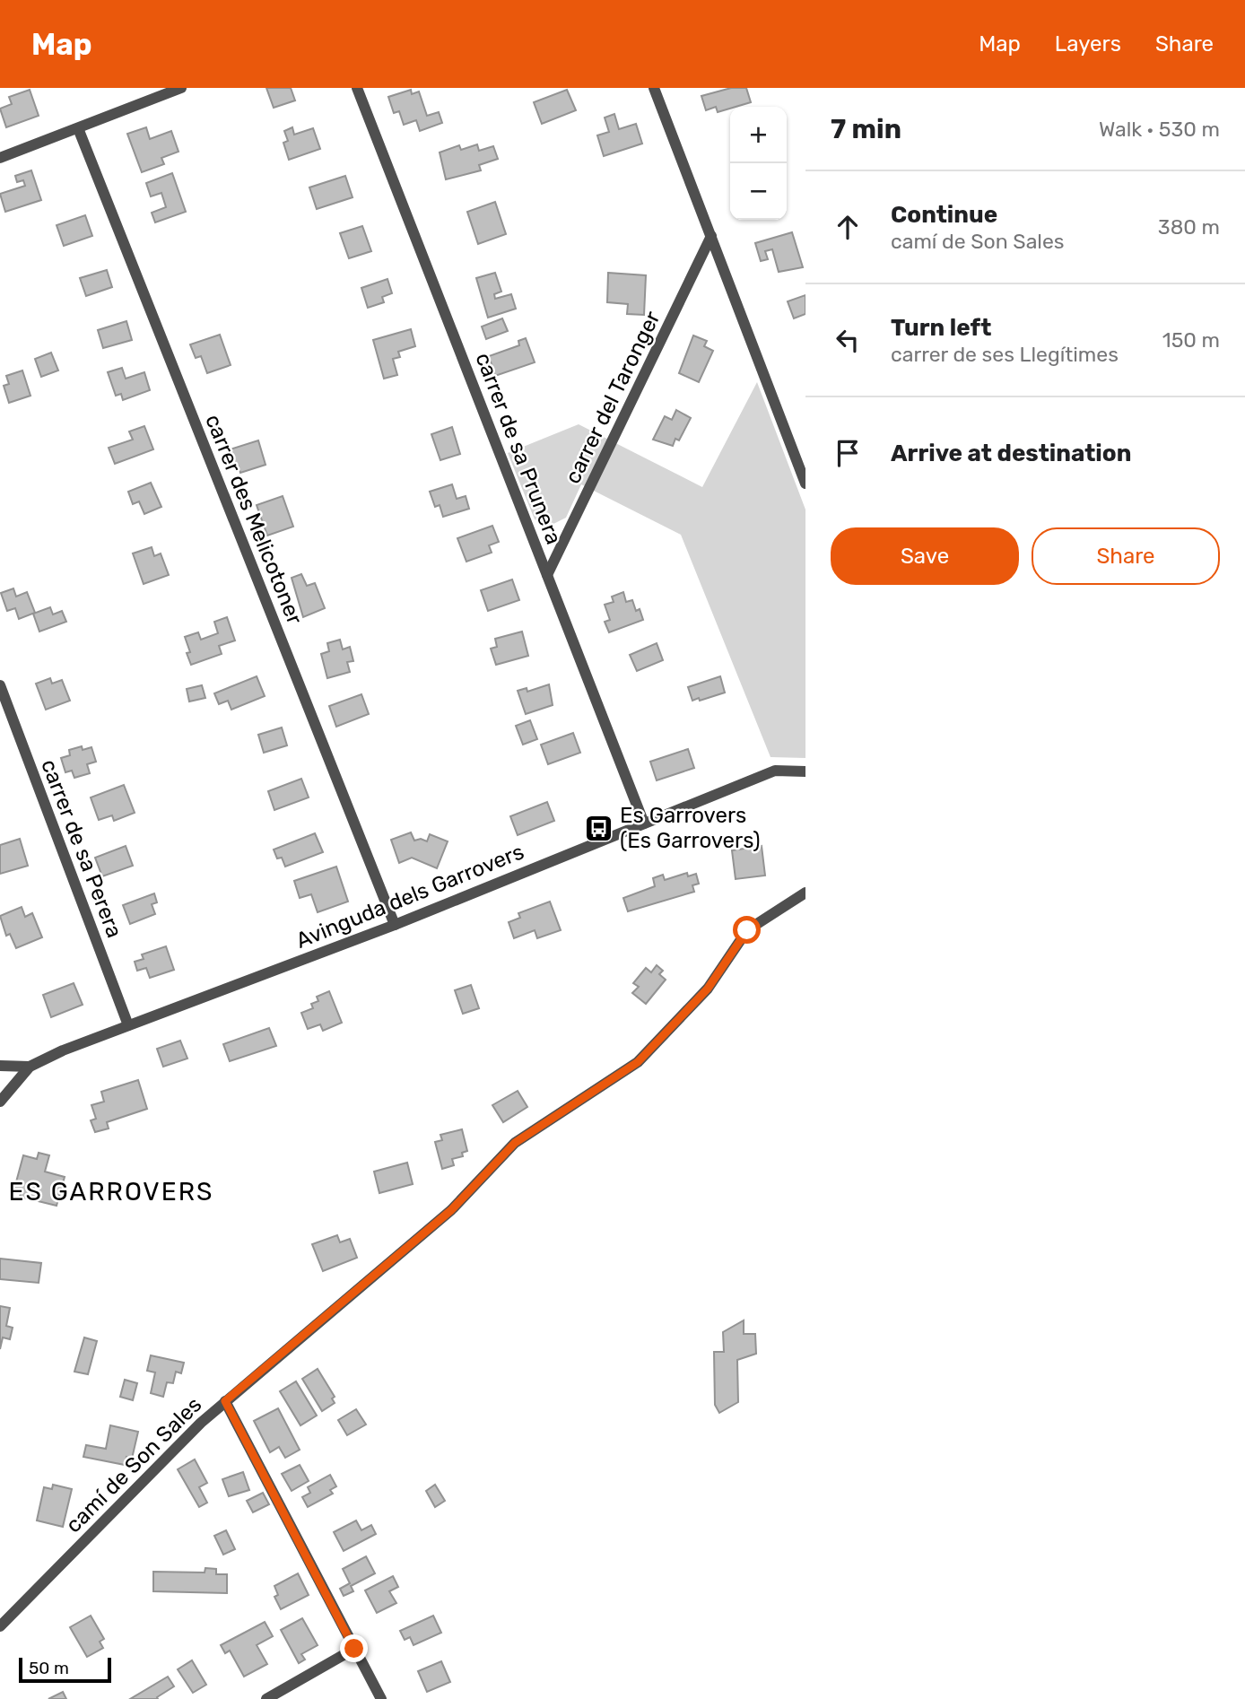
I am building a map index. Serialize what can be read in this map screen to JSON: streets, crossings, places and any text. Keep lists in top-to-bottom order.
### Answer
{
  "streets": {
    "street": [
      "carrer del Taronger",
      "carrer de sa Prunera",
      "carrer des Melicotoner",
      "carrer de sa Perera",
      "Avinguda dels Garrovers",
      "camí de Son Sales"
    ]
  },
  "crossings": [
    ["carrer del Taronger", "carrer de sa Prunera"],
    ["carrer de sa Prunera", "Avinguda dels Garrovers"],
    ["carrer des Melicotoner", "Avinguda dels Garrovers"],
    ["carrer de sa Perera", "Avinguda dels Garrovers"]
  ],
  "districts": ["ES GARROVERS"],
  "places": {
    "bus stop": ["Es Garrovers (Es Garrovers)"]
  },
  "scale_bar": "50 m",
  "page": {
    "header": "Map",
    "nav": ["Map", "Layers", "Share"],
    "heading": ["7 min", "Walk · 530 m"],
    "map_buttons": ["+", "−"],
    "list": [
      ["Continue", "camí de Son Sales", "380 m"],
      ["Turn left", "carrer de ses Llegítimes", "150 m"],
      "Arrive at destination"
    ],
    "buttons": ["Save", "Share"],
    "scale": "50 m"
  }
}
